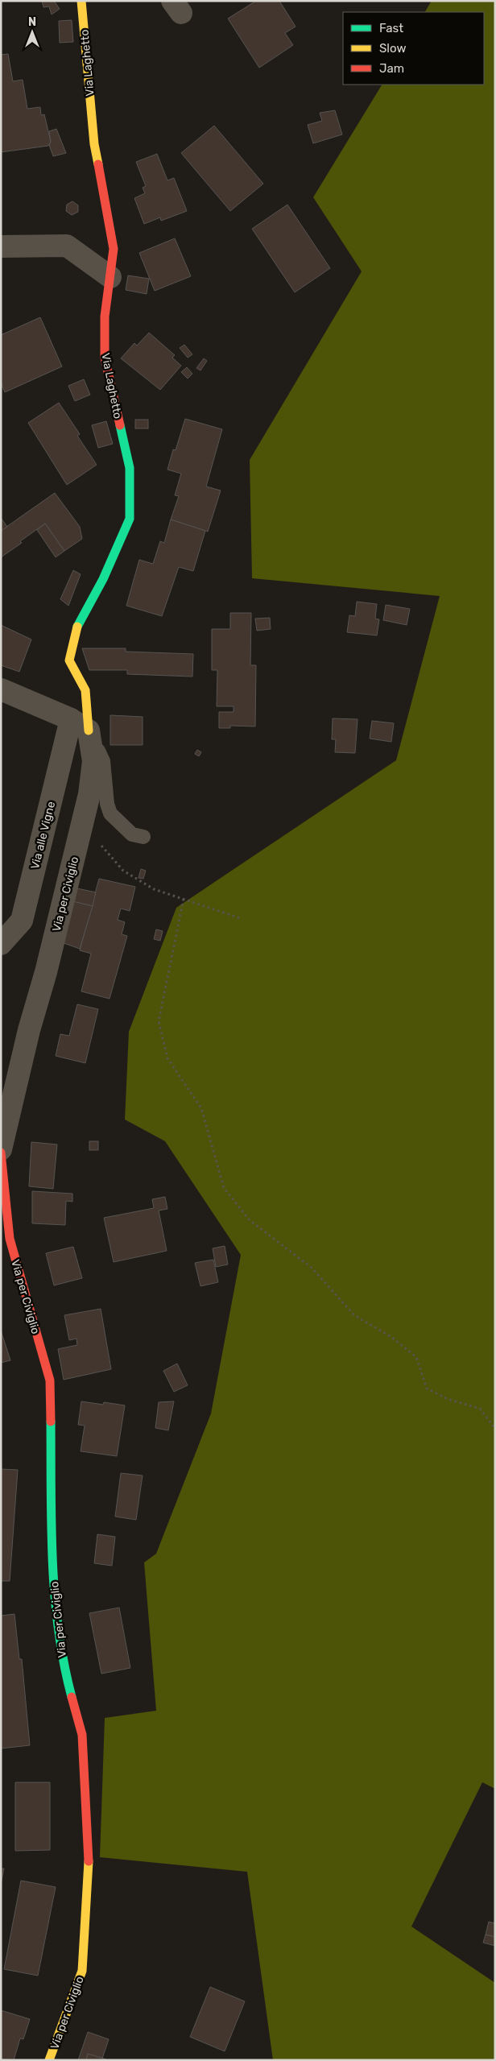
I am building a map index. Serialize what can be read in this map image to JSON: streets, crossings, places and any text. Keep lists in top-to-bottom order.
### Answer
{
  "streets": {
    "street": ["Via Laghetto", "Via alle Vigne", "Via per Civiglio"]
  },
  "crossings": [
    ["Via Laghetto", "Via alle Vigne"],
    ["Via Laghetto", "Via per Civiglio"],
    ["Via alle Vigne", "Via per Civiglio"]
  ],
  "legend": ["Fast", "Slow", "Jam"],
  "north": "top"
}
